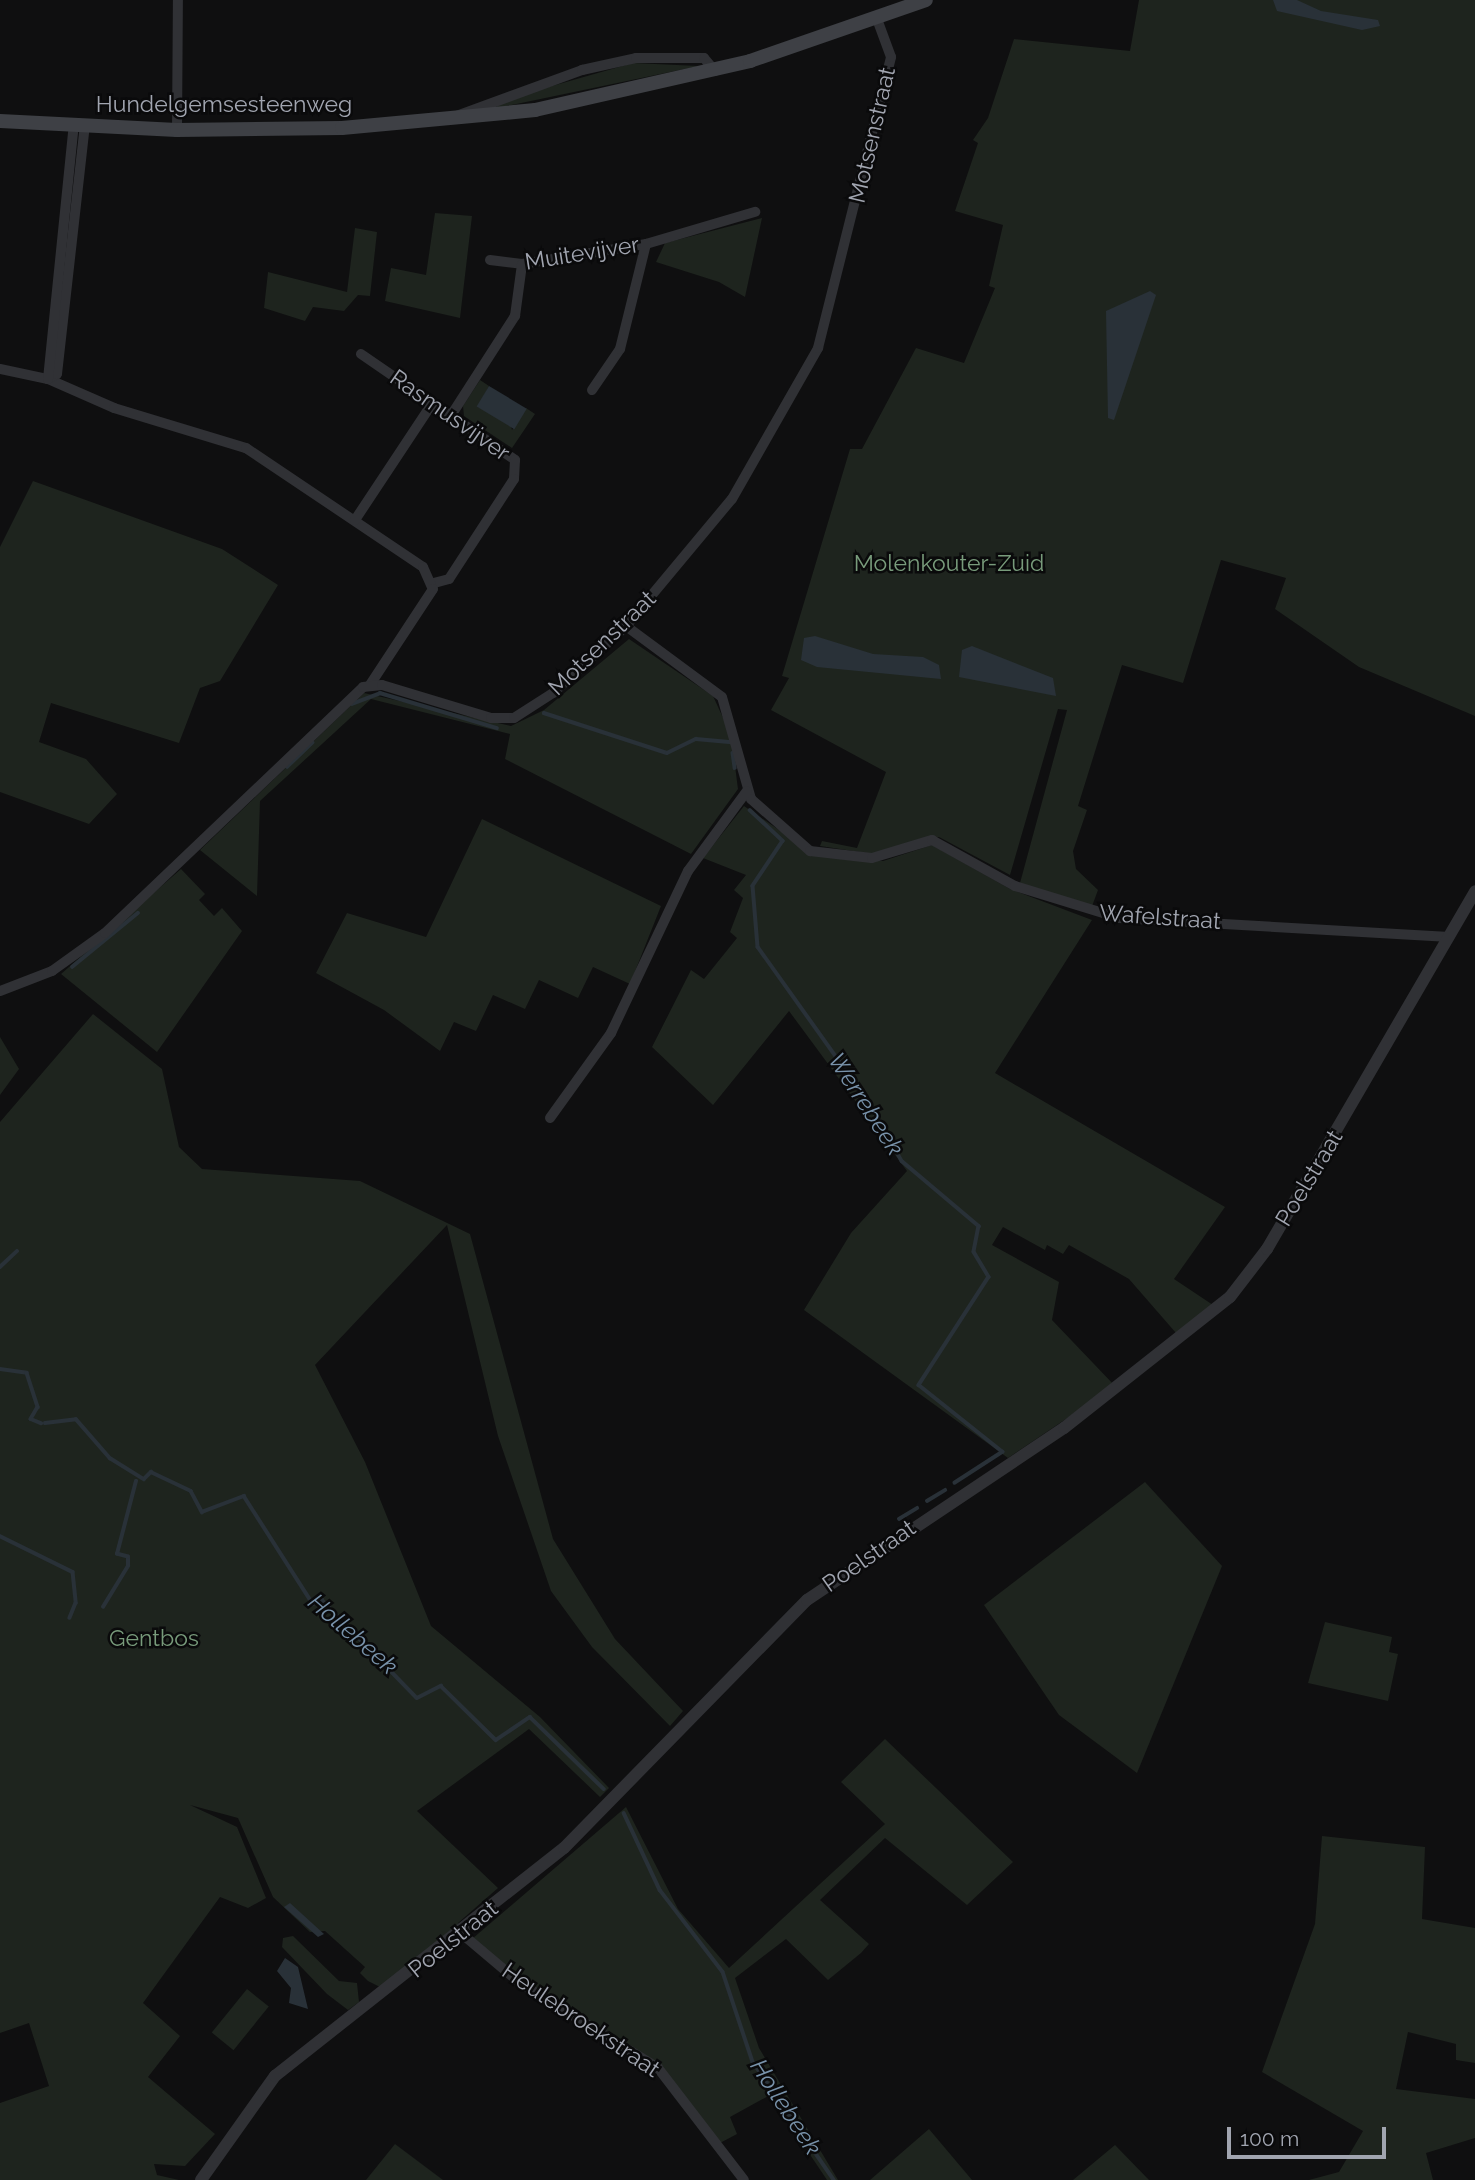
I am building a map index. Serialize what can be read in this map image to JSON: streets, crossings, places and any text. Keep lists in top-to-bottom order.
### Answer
{
  "streets": {
    "main road": ["Hundelgemsesteenweg"],
    "street": [
      "Motsenstraat",
      "Muitevijver",
      "Rasmusvijver",
      "Wafelstraat",
      "Poelstraat",
      "Heulebroekstraat"
    ]
  },
  "crossings": [
    ["Hundelgemsesteenweg", "Motsenstraat"],
    ["Motsenstraat", "Wafelstraat"],
    ["Wafelstraat", "Poelstraat"],
    ["Poelstraat", "Heulebroekstraat"]
  ],
  "water": ["Werrebeek", "Hollebeek"],
  "parks": ["Molenkouter-Zuid", "Gentbos"],
  "scale_bar": "100 m"
}
